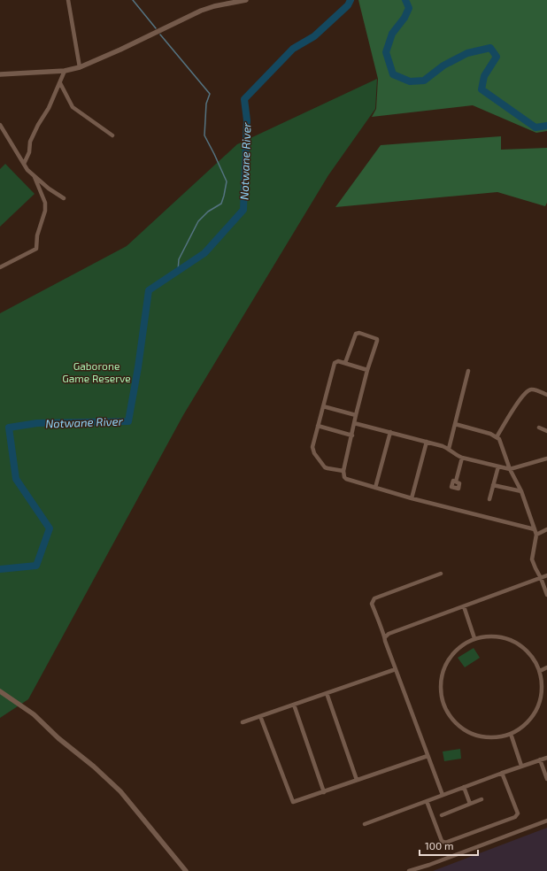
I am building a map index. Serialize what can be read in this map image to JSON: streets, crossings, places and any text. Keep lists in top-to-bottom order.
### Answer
{
  "water": ["Notwane River"],
  "parks": ["Gaborone Game Reserve"],
  "scale_bar": "100 m"
}
